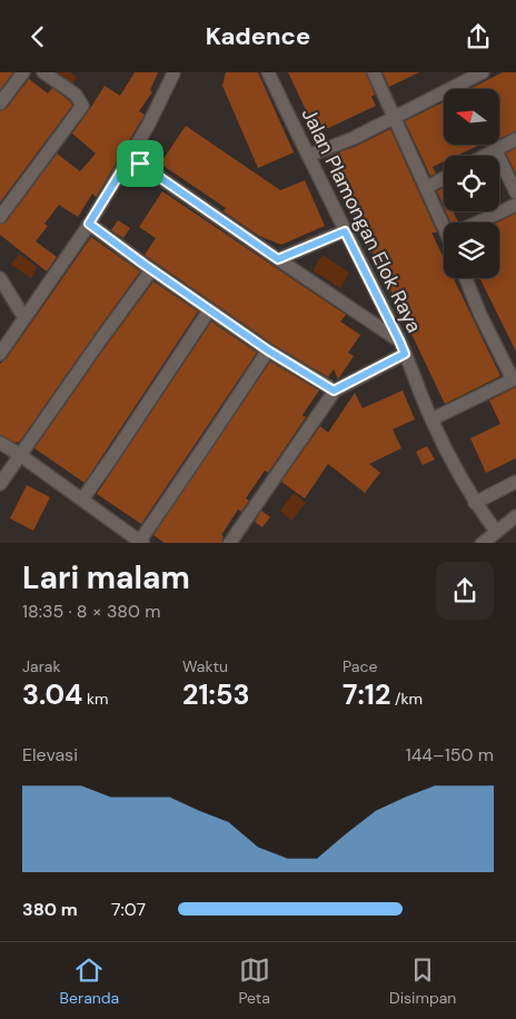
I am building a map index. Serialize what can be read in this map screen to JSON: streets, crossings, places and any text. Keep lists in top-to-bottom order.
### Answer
{
  "streets": {
    "street": ["Jalan Plamongan Elok Raya"]
  },
  "north": "left",
  "page": {
    "header": "Kadence",
    "heading": ["Lari malam", "18:35 · 8 × 380 m"],
    "stats": [
      ["Jarak", "3.04 km"],
      ["Waktu", "21:53"],
      ["Pace", "7:12 /km"]
    ],
    "chart": ["Elevasi", "144–150 m"],
    "list": [
      {
        "name": "380 m",
        "note": "7:07"
      }
    ],
    "tabs": ["Beranda", "Peta", "Disimpan"]
  }
}
